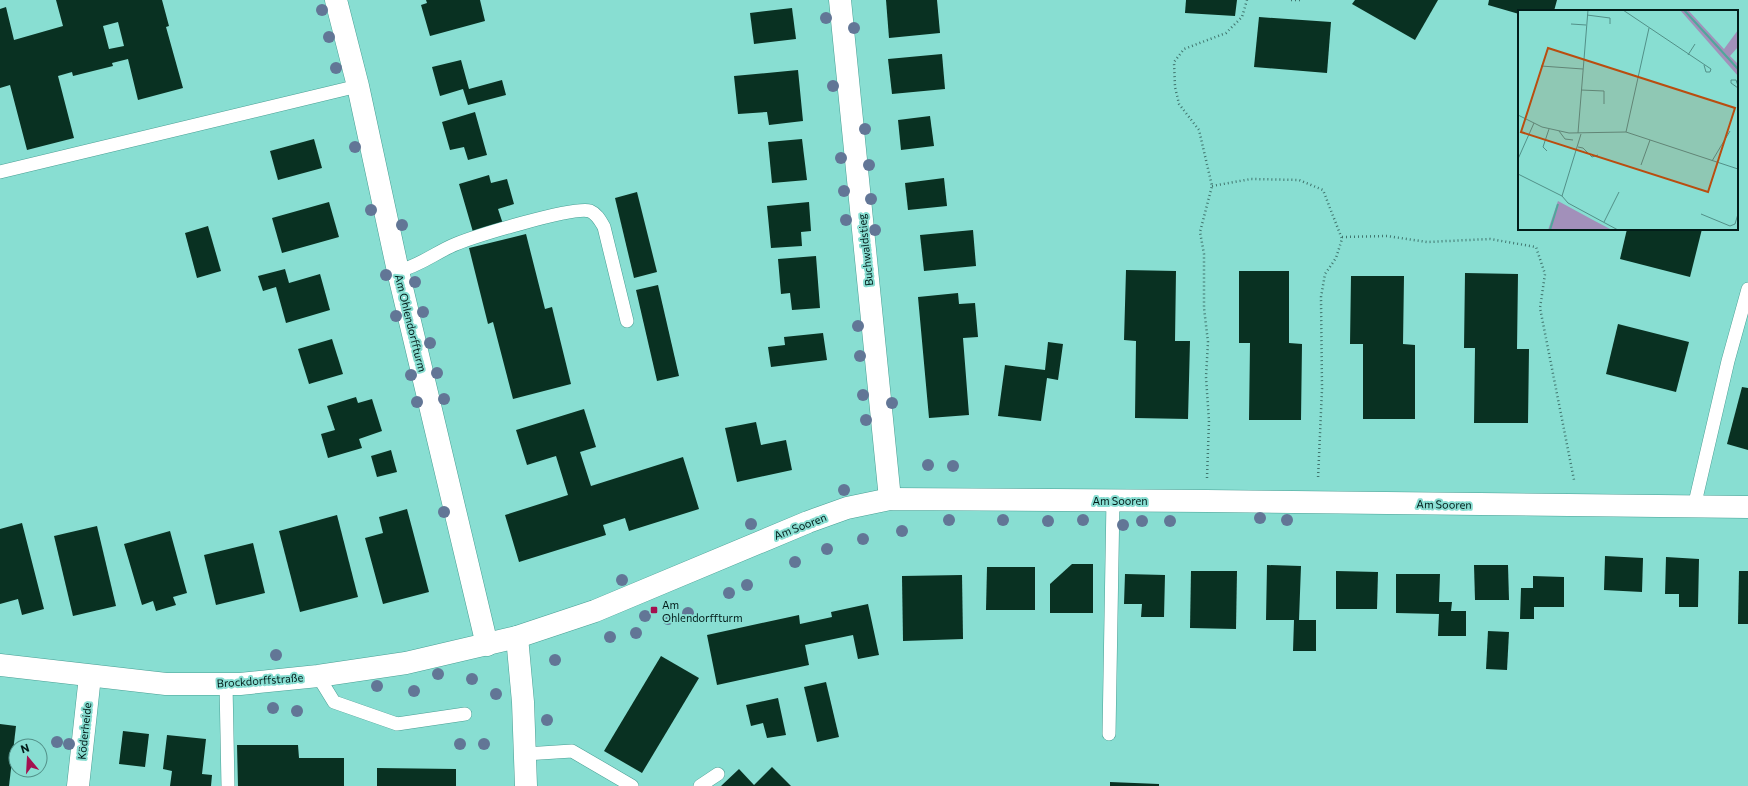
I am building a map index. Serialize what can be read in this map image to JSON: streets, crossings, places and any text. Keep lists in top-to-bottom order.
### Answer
{
  "streets": {
    "street": [
      "Buchwaldstieg",
      "Am Ohlendorffturm",
      "Am Sooren",
      "Brockdorffstraße",
      "Köderheide"
    ]
  },
  "crossings": [
    ["Buchwaldstieg", "Am Sooren"],
    ["Am Ohlendorffturm", "Brockdorffstraße"],
    ["Am Sooren", "Brockdorffstraße"],
    ["Brockdorffstraße", "Köderheide"]
  ],
  "places": {
    "transit": ["Am Ohlendorffturm"]
  },
  "north": "top"
}
